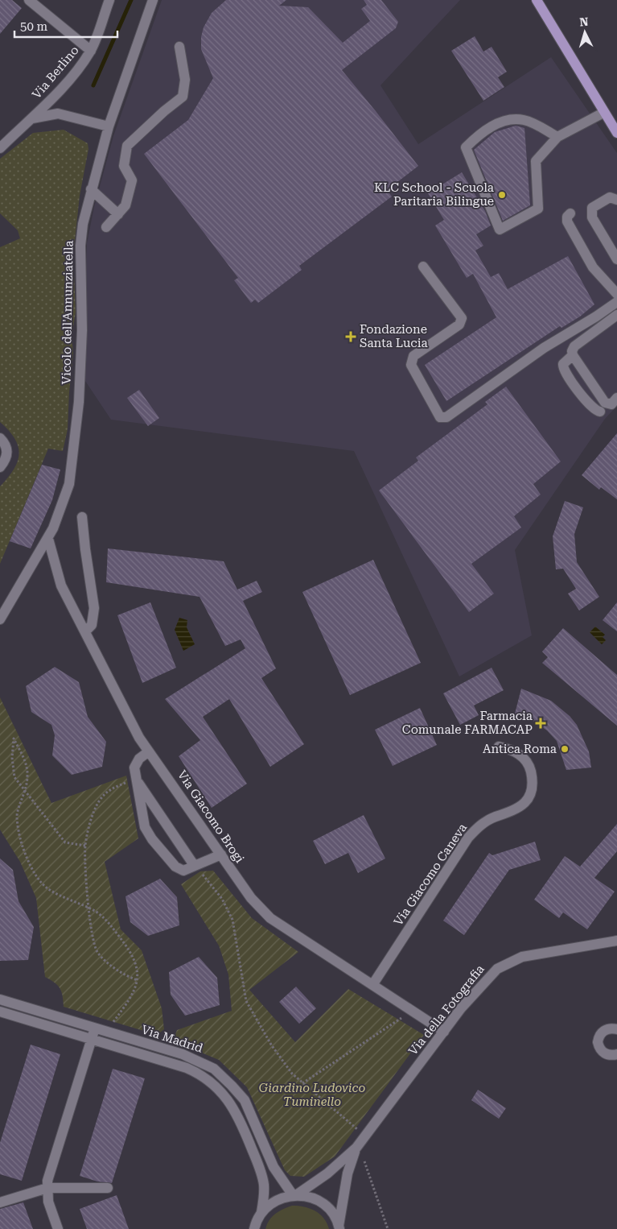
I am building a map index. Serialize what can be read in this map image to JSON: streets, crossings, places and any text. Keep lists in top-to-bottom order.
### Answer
{
  "streets": {
    "street": [
      "Via Berlino",
      "Vicolo dell'Annunziatella",
      "Via Giacomo Brogi",
      "Via Giacomo Caneva",
      "Via della Fotografia",
      "Via Madrid"
    ]
  },
  "crossings": [
    ["Vicolo dell'Annunziatella", "Via Giacomo Brogi"],
    ["Via Giacomo Brogi", "Via Giacomo Caneva"],
    ["Via Giacomo Brogi", "Via della Fotografia"],
    ["Via della Fotografia", "Via Madrid"]
  ],
  "parks": ["Giardino Ludovico Tuminello"],
  "places": {
    "other": ["KLC School - Scuola Paritaria Bilingue", "Antica Roma"],
    "health": ["Fondazione Santa Lucia", "Farmacia Comunale FARMACAP"]
  },
  "scale_bar": "50 m",
  "north": "top"
}
